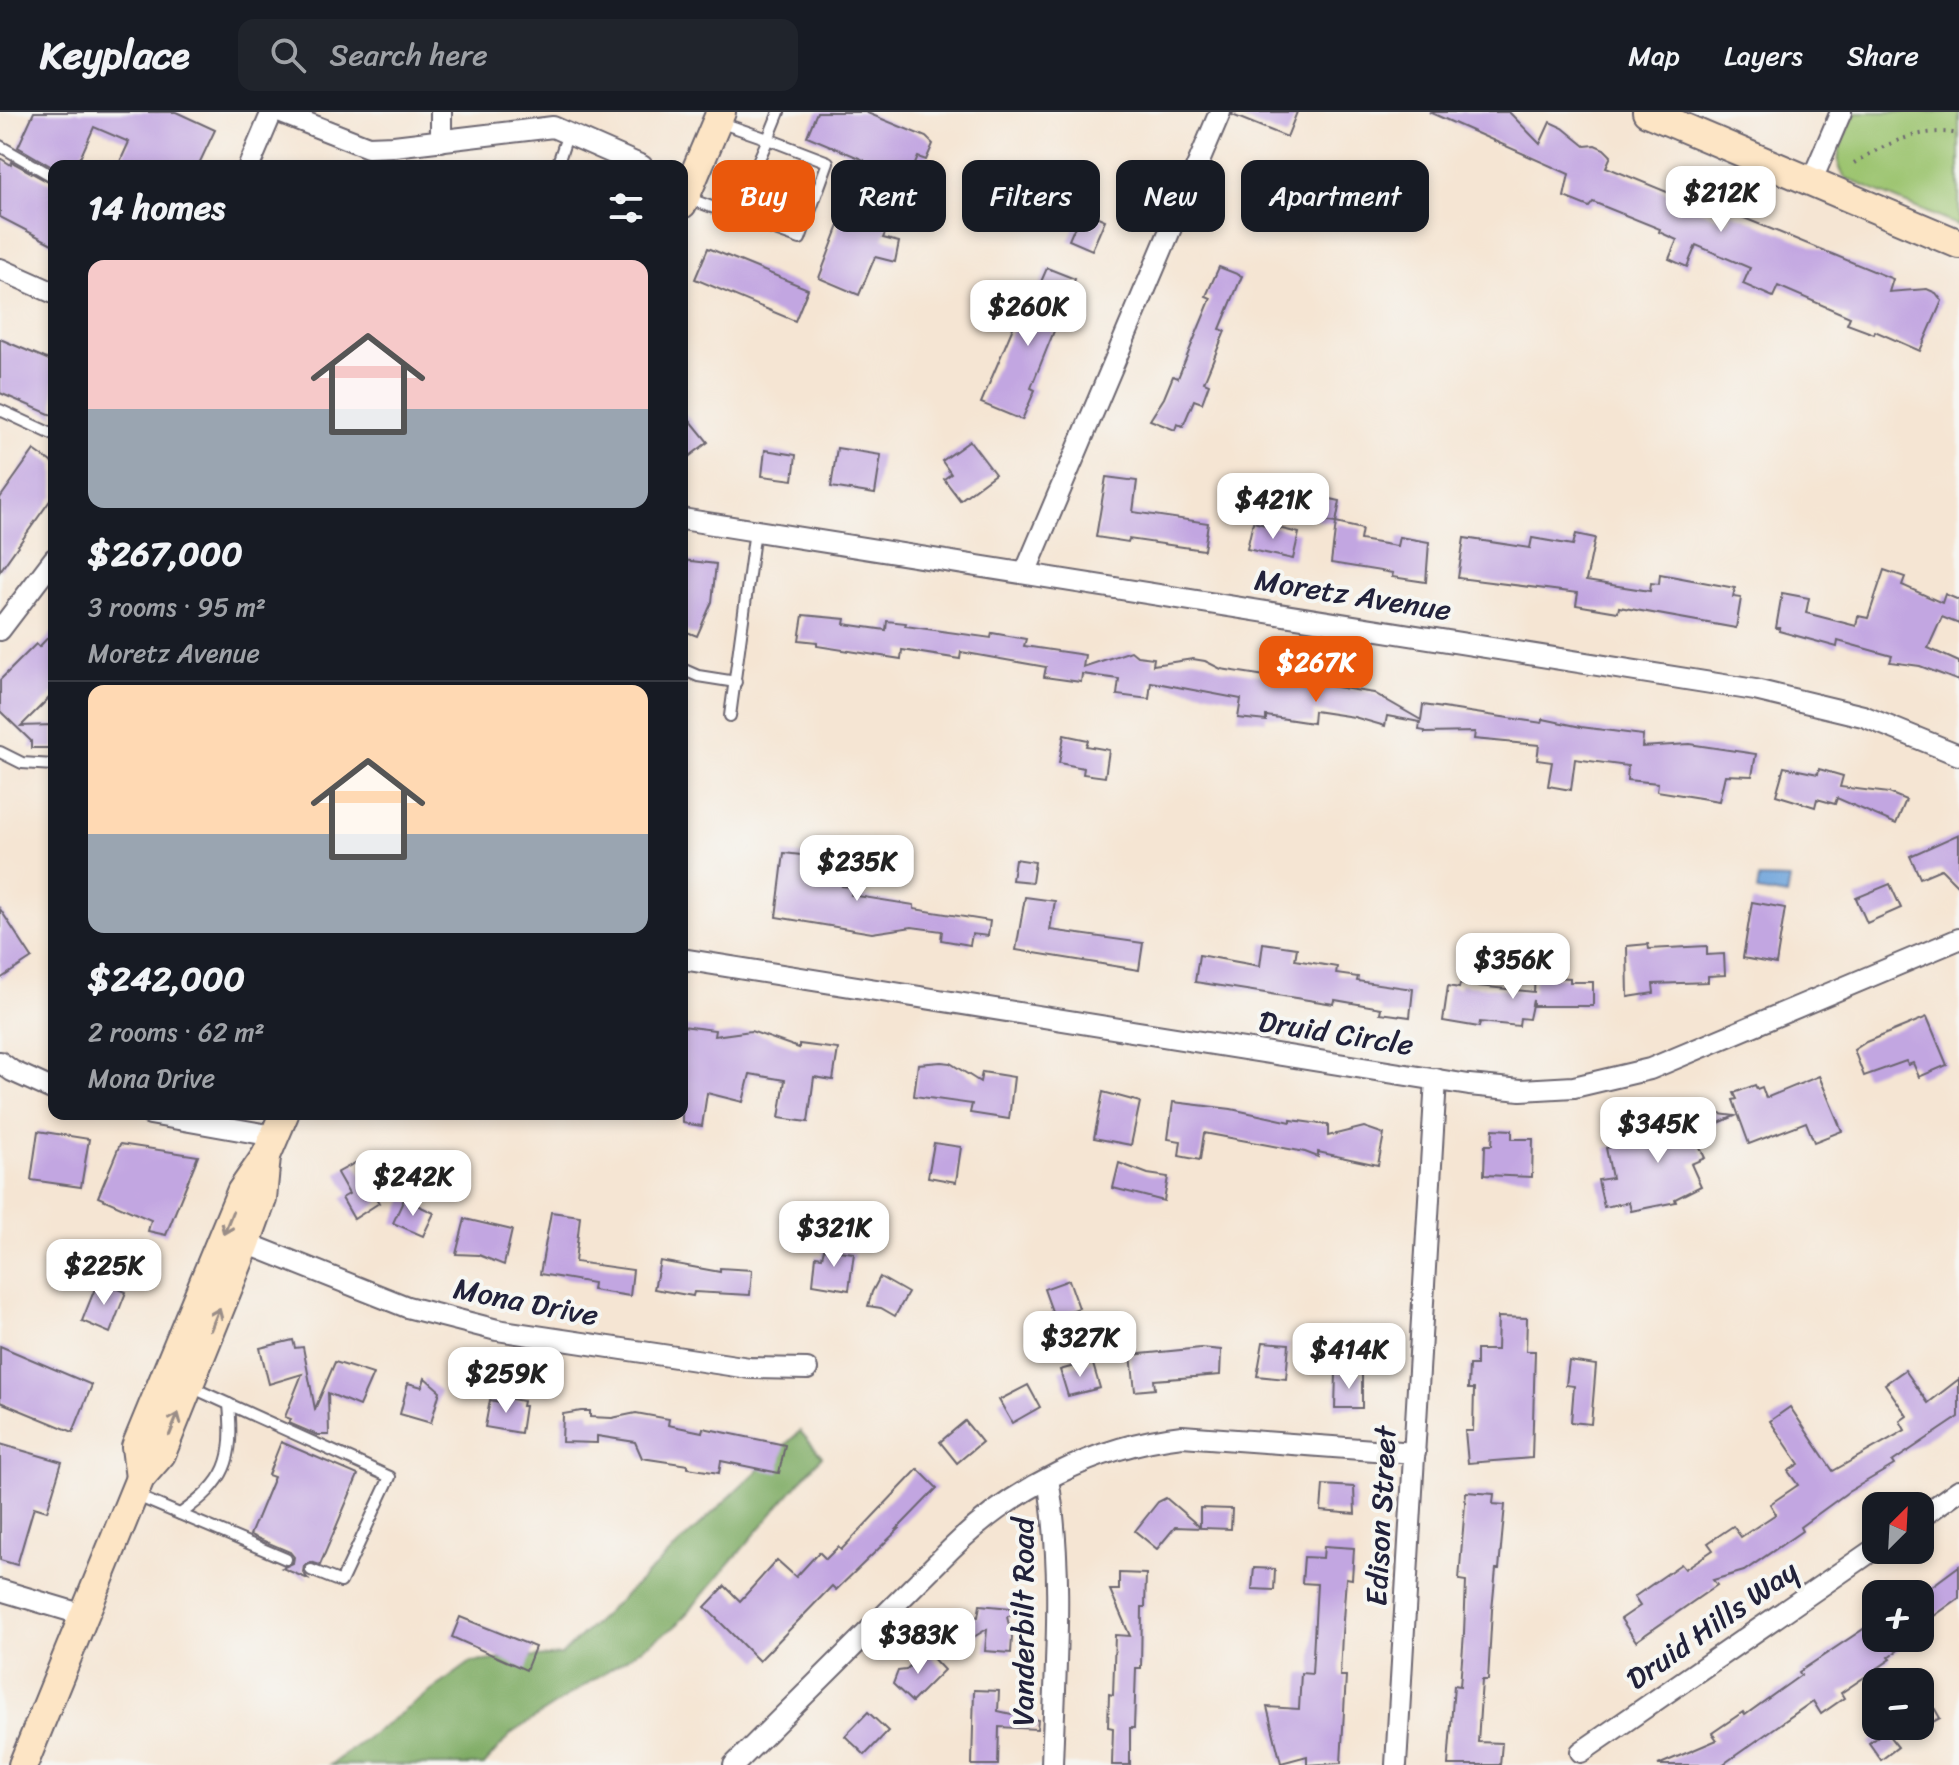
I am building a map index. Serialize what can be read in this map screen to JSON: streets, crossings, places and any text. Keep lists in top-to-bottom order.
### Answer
{
  "streets": {
    "street": [
      "Moretz Avenue",
      "Druid Circle",
      "Mona Drive",
      "Edison Street",
      "Vanderbilt Road",
      "Druid Hills Way"
    ]
  },
  "crossings": [
    ["Druid Circle", "Edison Street"]
  ],
  "north": "top right",
  "page": {
    "header": "Keyplace",
    "search": "Search here",
    "nav": ["Map", "Layers", "Share"],
    "chip": [
      "Buy",
      "Rent",
      "Filters",
      "New",
      "Apartment"
    ],
    "heading": "14 homes",
    "price": [
      "$212K",
      "$260K",
      "$421K",
      "$267K",
      "$235K",
      "$356K",
      "$345K",
      "$242K",
      "$321K",
      "$225K",
      "$327K",
      "$414K",
      "$259K",
      "$383K"
    ],
    "list": [
      {
        "name": "$267,000",
        "note": "3 rooms · 95 m² · Moretz Avenue"
      },
      {
        "name": "$242,000",
        "note": "2 rooms · 62 m² · Mona Drive"
      }
    ],
    "map_buttons": ["+", "−"]
  }
}
